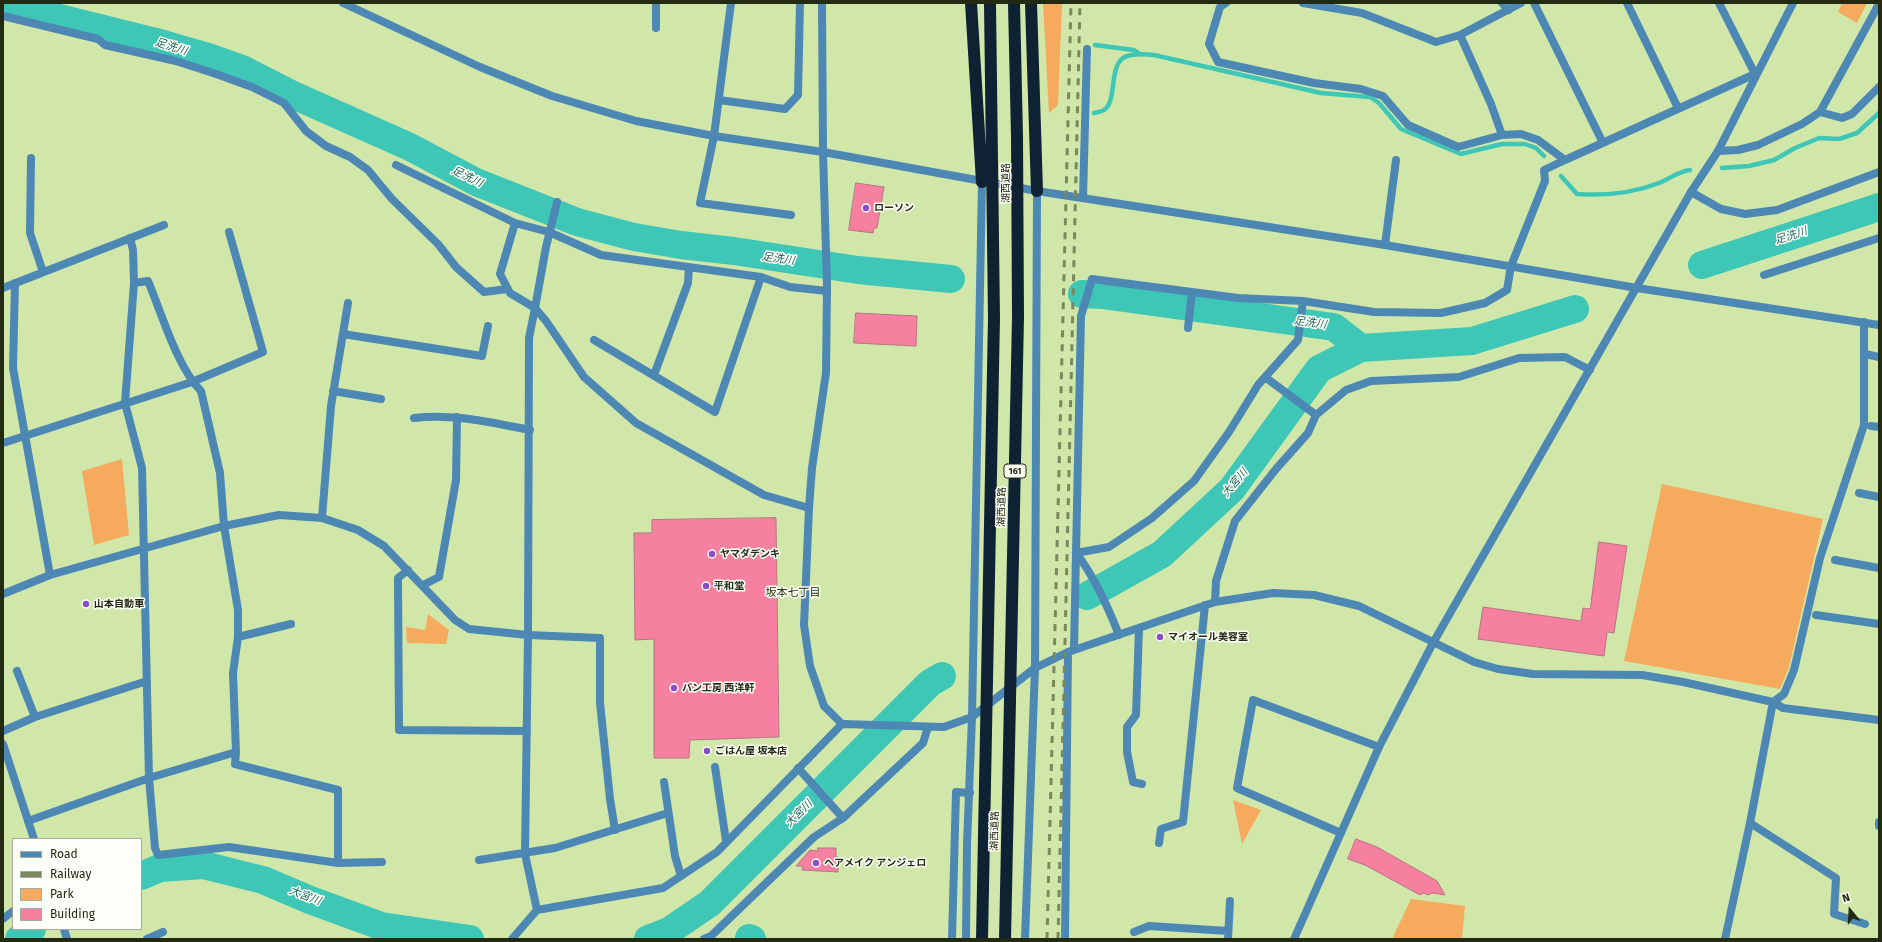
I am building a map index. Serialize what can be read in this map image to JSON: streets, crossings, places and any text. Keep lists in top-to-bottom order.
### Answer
{
  "streets": {
    "highway": ["湖西道路", "161"]
  },
  "districts": ["坂本七丁目"],
  "water": ["足洗川", "大宮川"],
  "places": [
    "ローソン",
    "ヤマダデンキ",
    "平和堂",
    "山本自動車",
    "マイオール美容室",
    "パン工房 西洋軒",
    "ごはん屋 坂本店",
    "ヘアメイク アンジェロ"
  ],
  "legend": [
    "Road",
    "Railway",
    "Park",
    "Building"
  ],
  "north": "top"
}
